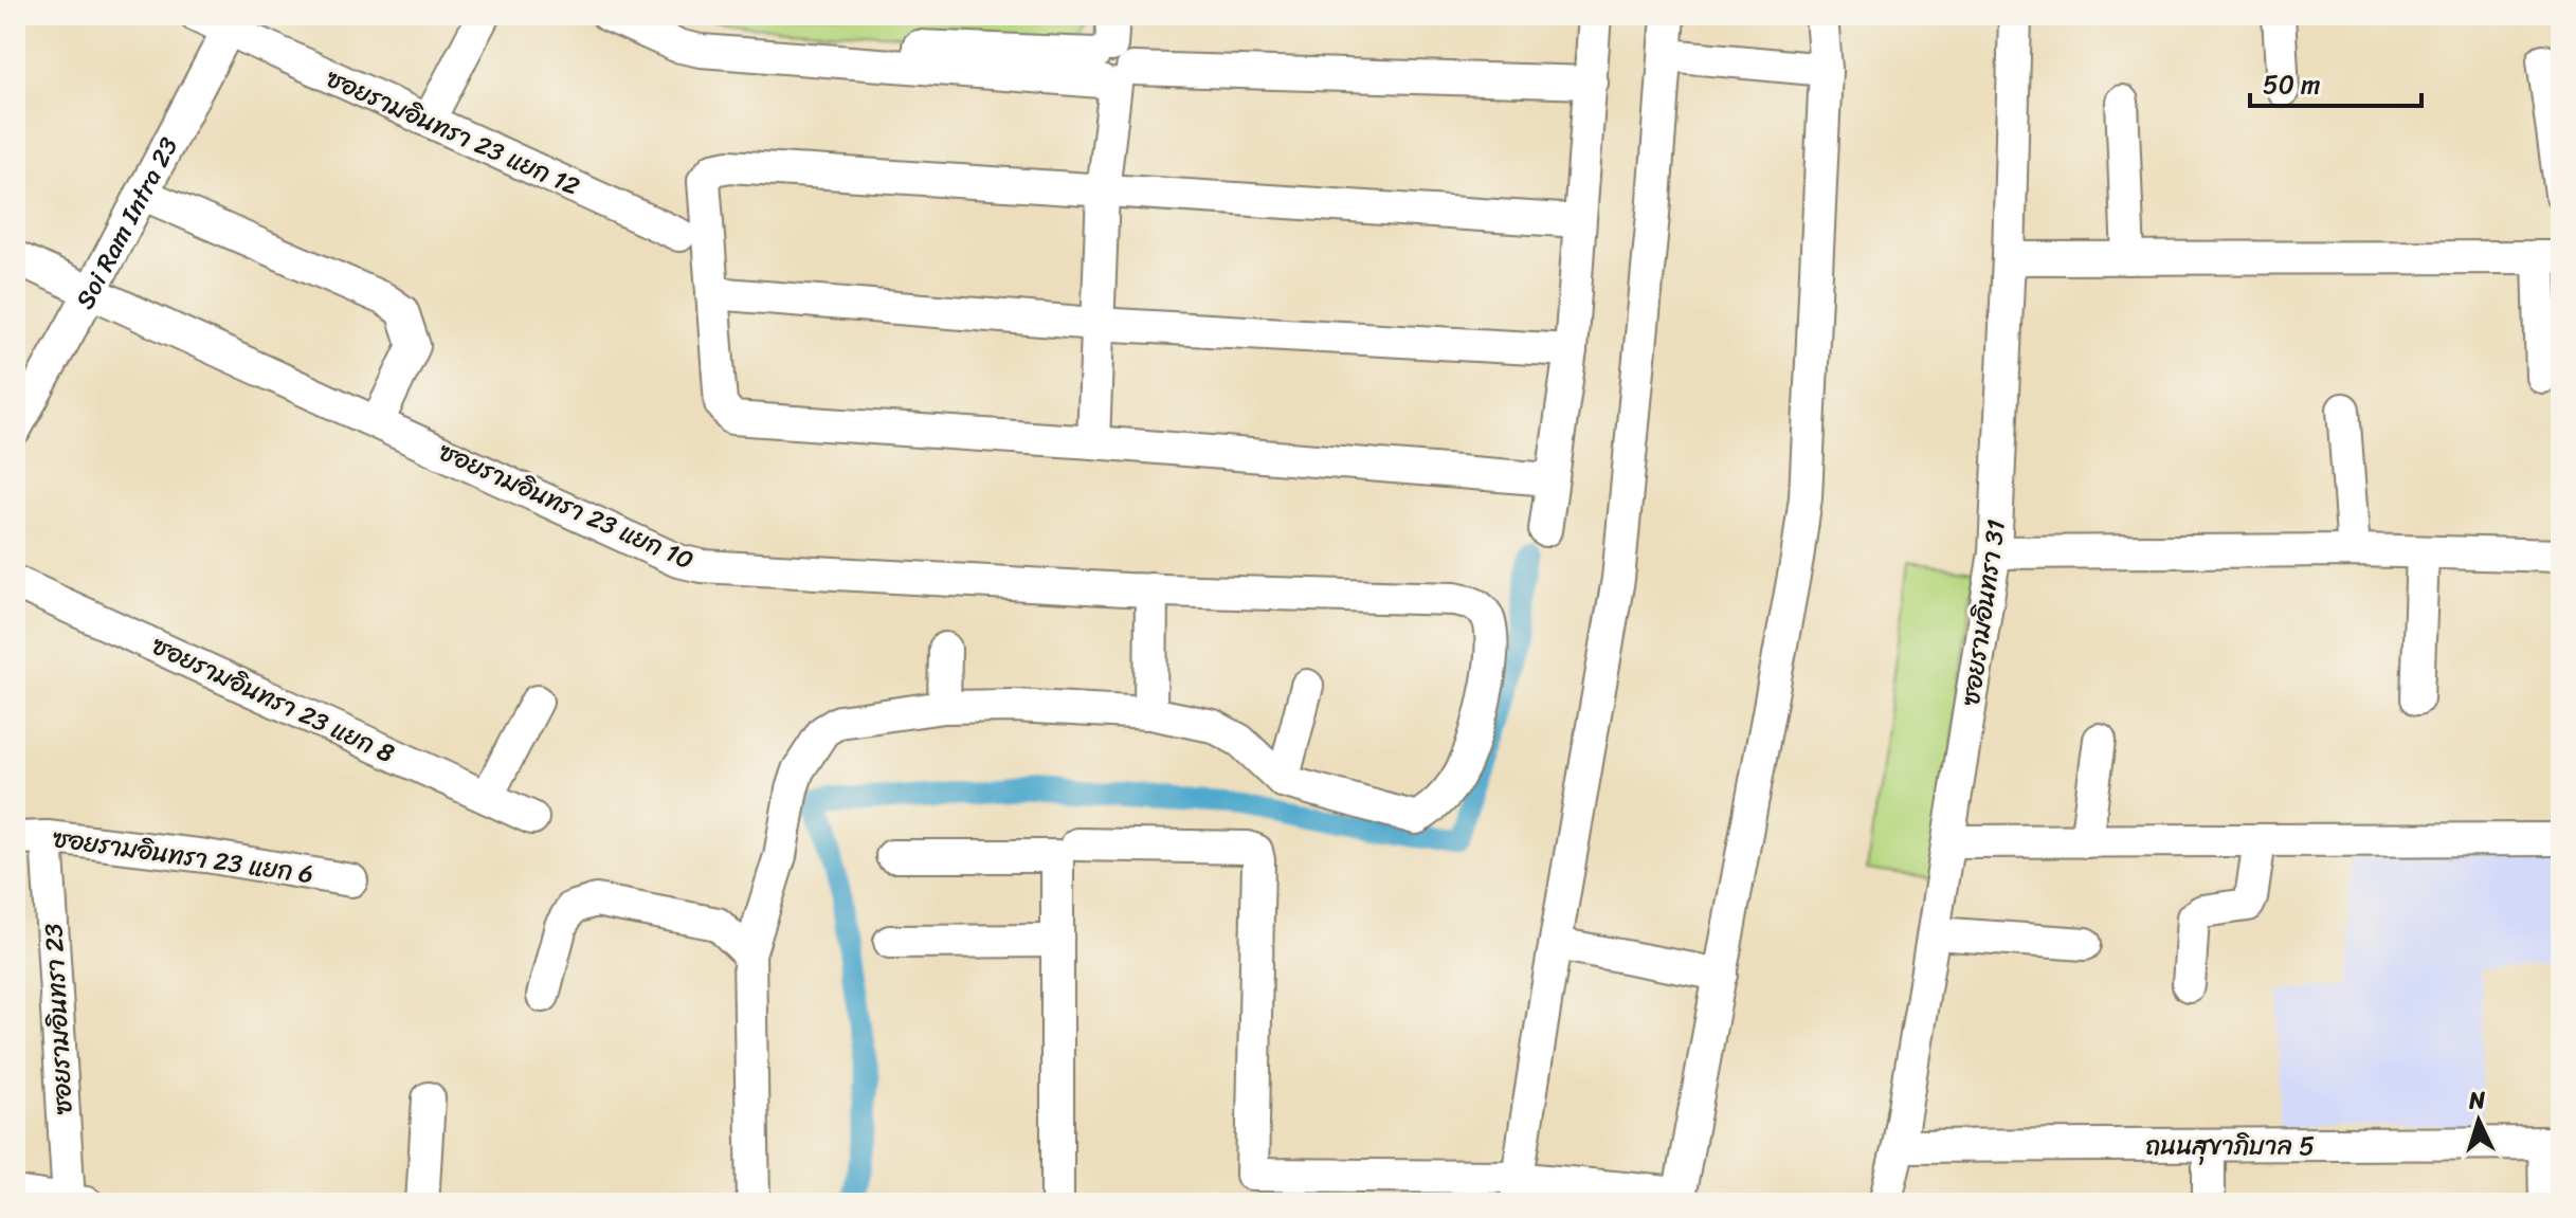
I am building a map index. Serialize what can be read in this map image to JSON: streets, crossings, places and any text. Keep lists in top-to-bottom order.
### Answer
{
  "streets": {
    "street": [
      "ซอยรามอินทรา 23 แยก 12",
      "Soi Ram Intra 23",
      "ซอยรามอินทรา 23 แยก 10",
      "ซอยรามอินทรา 31",
      "ซอยรามอินทรา 23 แยก 8",
      "ซอยรามอินทรา 23 แยก 6",
      "ซอยรามอินทรา 23",
      "ถนนสุขาภิบาล 5"
    ]
  },
  "crossings": [
    ["ซอยรามอินทรา 23 แยก 12", "Soi Ram Intra 23"],
    ["Soi Ram Intra 23", "ซอยรามอินทรา 23 แยก 10"],
    ["ซอยรามอินทรา 31", "ถนนสุขาภิบาล 5"],
    ["ซอยรามอินทรา 23 แยก 6", "ซอยรามอินทรา 23"]
  ],
  "scale_bar": "50 m",
  "north": "top"
}
